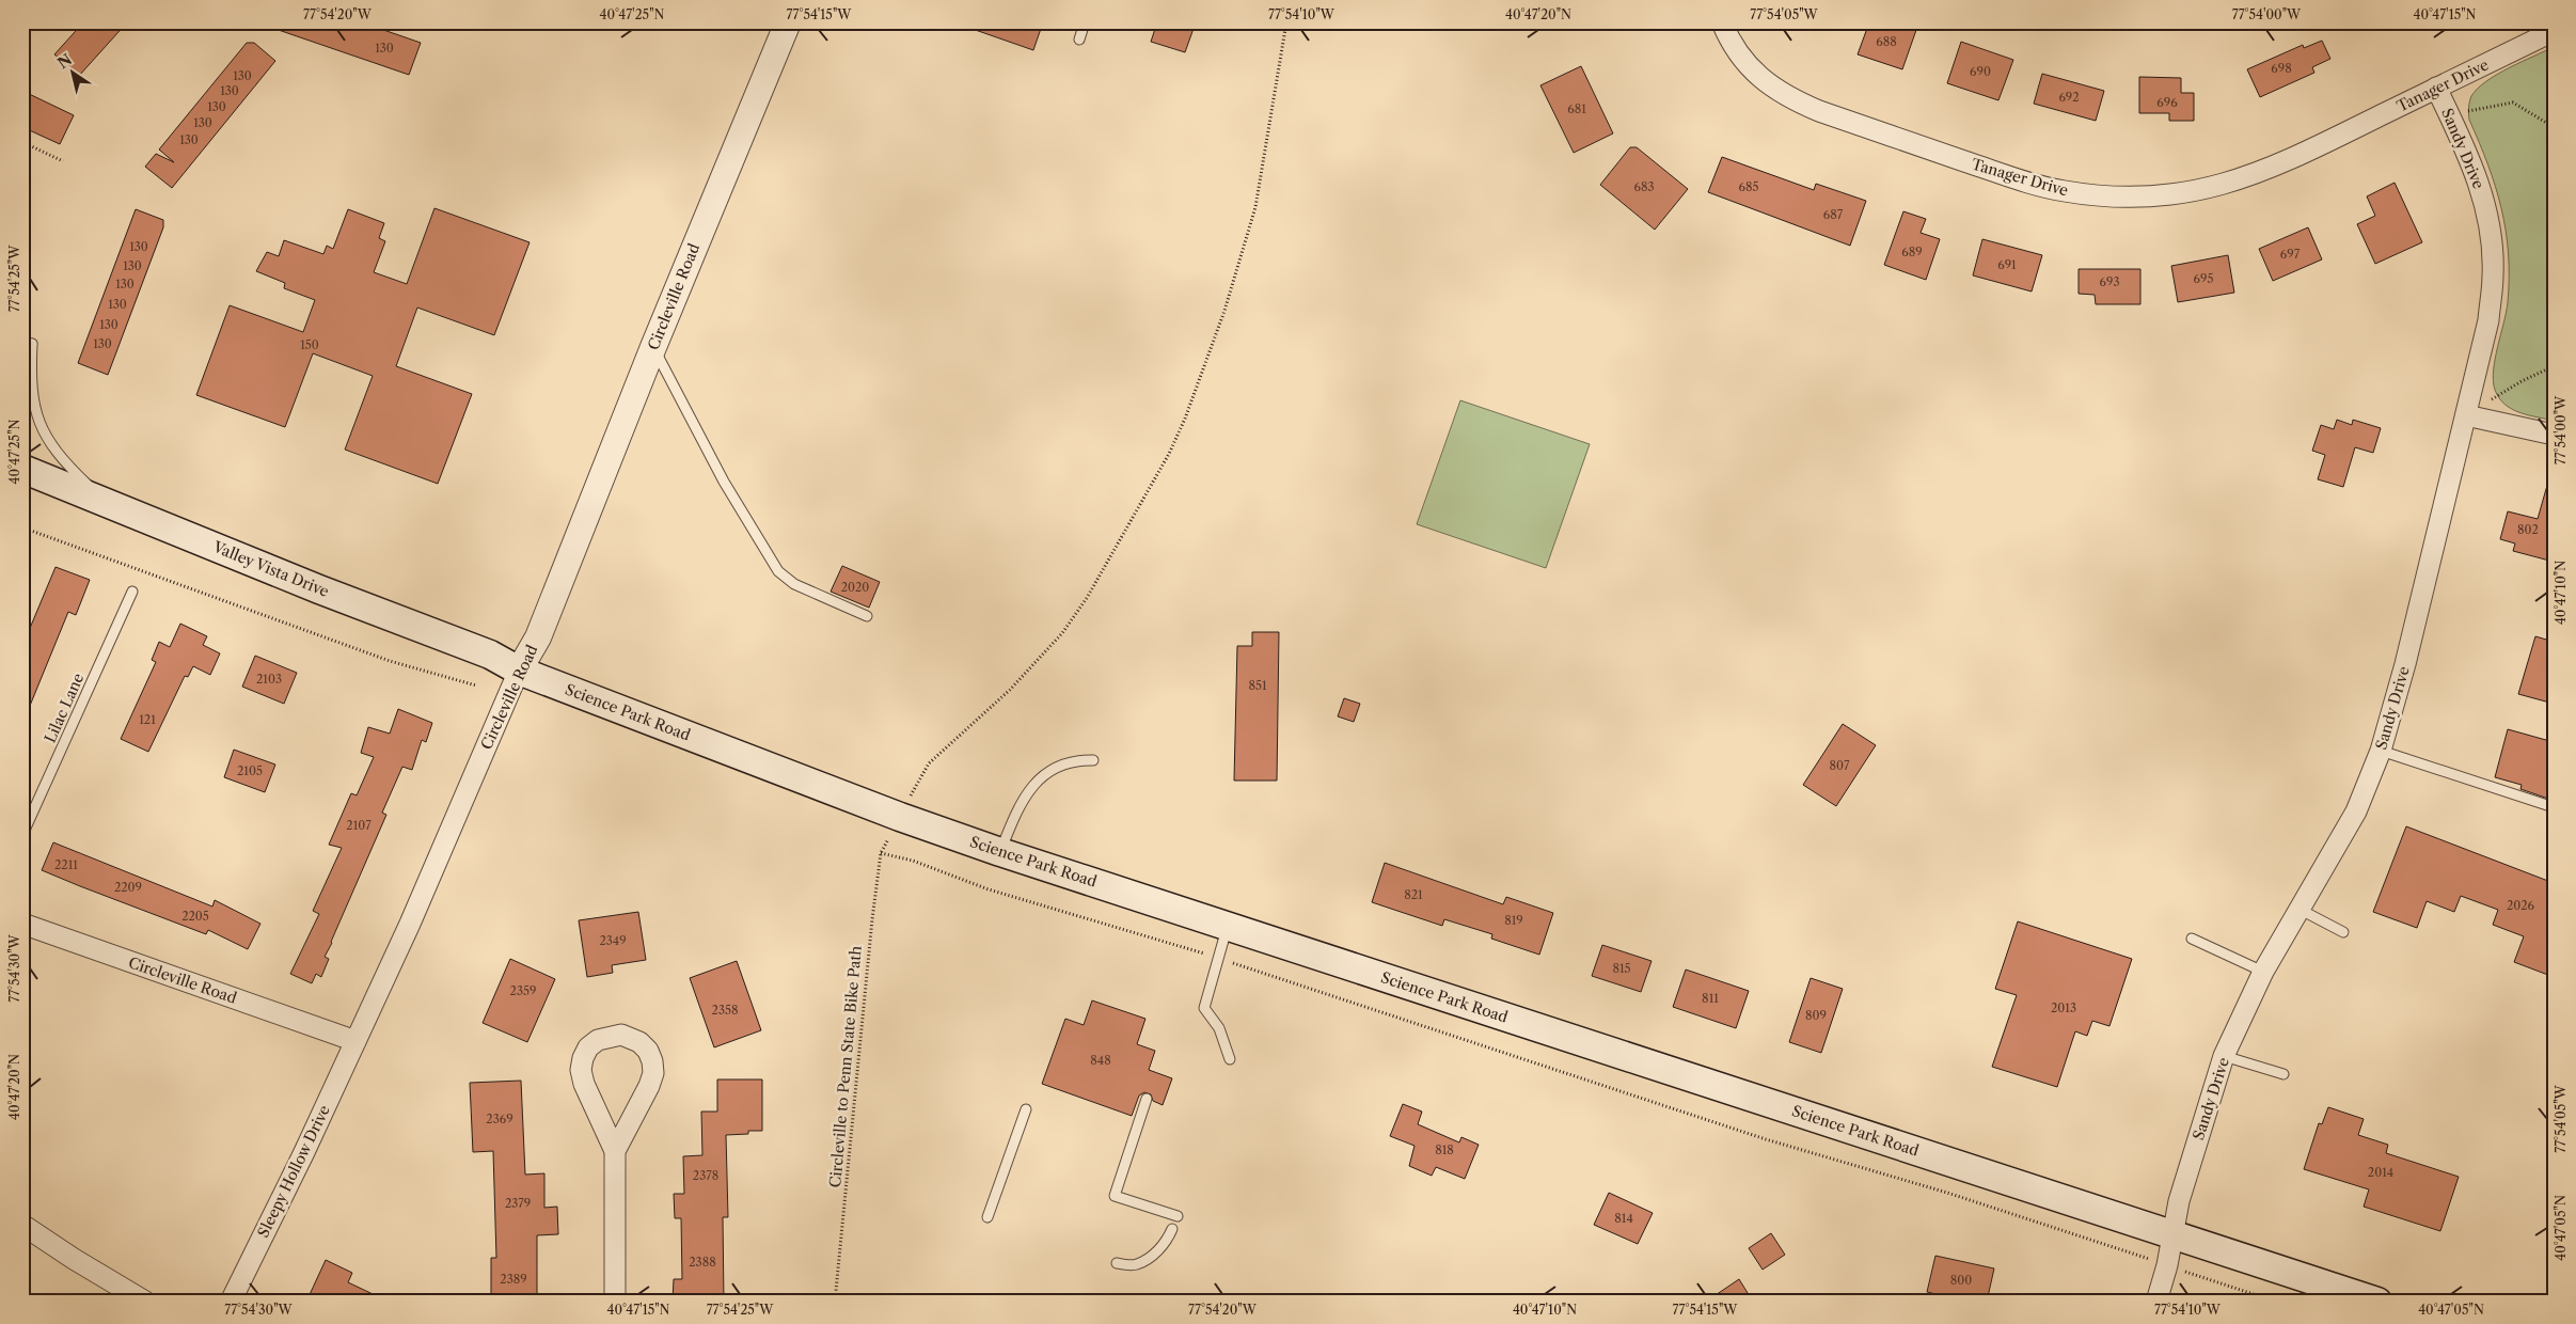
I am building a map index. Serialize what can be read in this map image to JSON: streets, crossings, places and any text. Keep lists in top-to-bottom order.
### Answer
{
  "streets": {
    "main road": ["Valley Vista Drive", "Science Park Road"],
    "street": [
      "Tanager Drive",
      "Sandy Drive",
      "Circleville Road",
      "Sleepy Hollow Drive"
    ],
    "lane": ["Lilac Lane"],
    "path": ["Circleville to Penn State Bike Path"]
  },
  "crossings": [
    ["Tanager Drive", "Sandy Drive"],
    ["Sandy Drive", "Science Park Road"],
    ["Circleville Road", "Valley Vista Drive"],
    ["Circleville Road", "Science Park Road"],
    ["Circleville Road", "Sleepy Hollow Drive"],
    ["Valley Vista Drive", "Science Park Road"]
  ],
  "house_numbers": [
    "688",
    "130",
    "698",
    "690",
    "130",
    "130",
    "692",
    "696",
    "130",
    "681",
    "130",
    "130",
    "683",
    "685",
    "687",
    "130",
    "689",
    "697",
    "691",
    "130",
    "695",
    "693",
    "130",
    "130",
    "130",
    "130",
    "150",
    "802",
    "2020",
    "2103",
    "851",
    "121",
    "807",
    "2105",
    "2107",
    "2211",
    "2209",
    "821",
    "2026",
    "2205",
    "819",
    "2349",
    "815",
    "2359",
    "811",
    "2013",
    "2358",
    "809",
    "848",
    "2369",
    "818",
    "2014",
    "2378",
    "2379",
    "814",
    "2388",
    "2389",
    "800"
  ],
  "north": "top left",
  "coordinates": [
    "77°54'20\"W",
    "40°47'25\"N",
    "77°54'15\"W",
    "77°54'10\"W",
    "40°47'20\"N",
    "77°54'05\"W",
    "77°54'00\"W",
    "40°47'15\"N",
    "77°54'25\"W",
    "40°47'10\"N",
    "77°54'30\"W",
    "40°47'05\"N"
  ]
}
